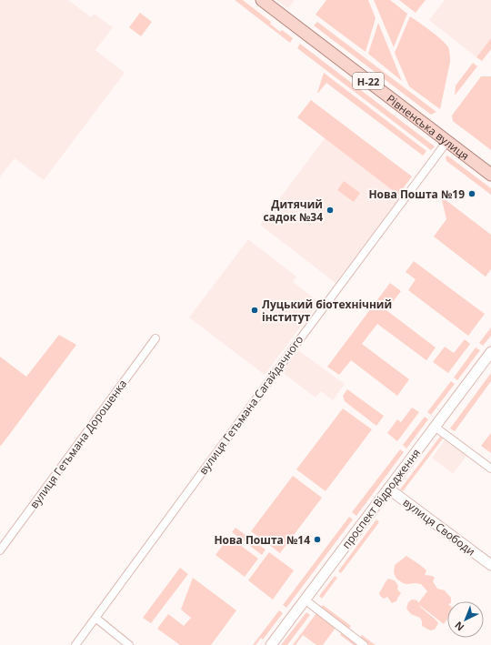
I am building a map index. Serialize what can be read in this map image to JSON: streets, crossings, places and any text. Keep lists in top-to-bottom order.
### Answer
{
  "streets": {
    "main road": [
      "Н-22",
      "Рівненська вулиця",
      "проспект Відродження",
      "вулиця Свободи"
    ],
    "street": ["вулиця Гетьмана Сагайдачного", "вулиця Гетьмана Дорошенка"]
  },
  "crossings": [
    ["Рівненська вулиця", "вулиця Гетьмана Сагайдачного"],
    ["проспект Відродження", "вулиця Свободи"]
  ],
  "places": [
    "Нова Пошта №19",
    "Дитячий садок №34",
    "Луцький біотехнічний інститут",
    "Нова Пошта №14"
  ],
  "north": "bottom left"
}
